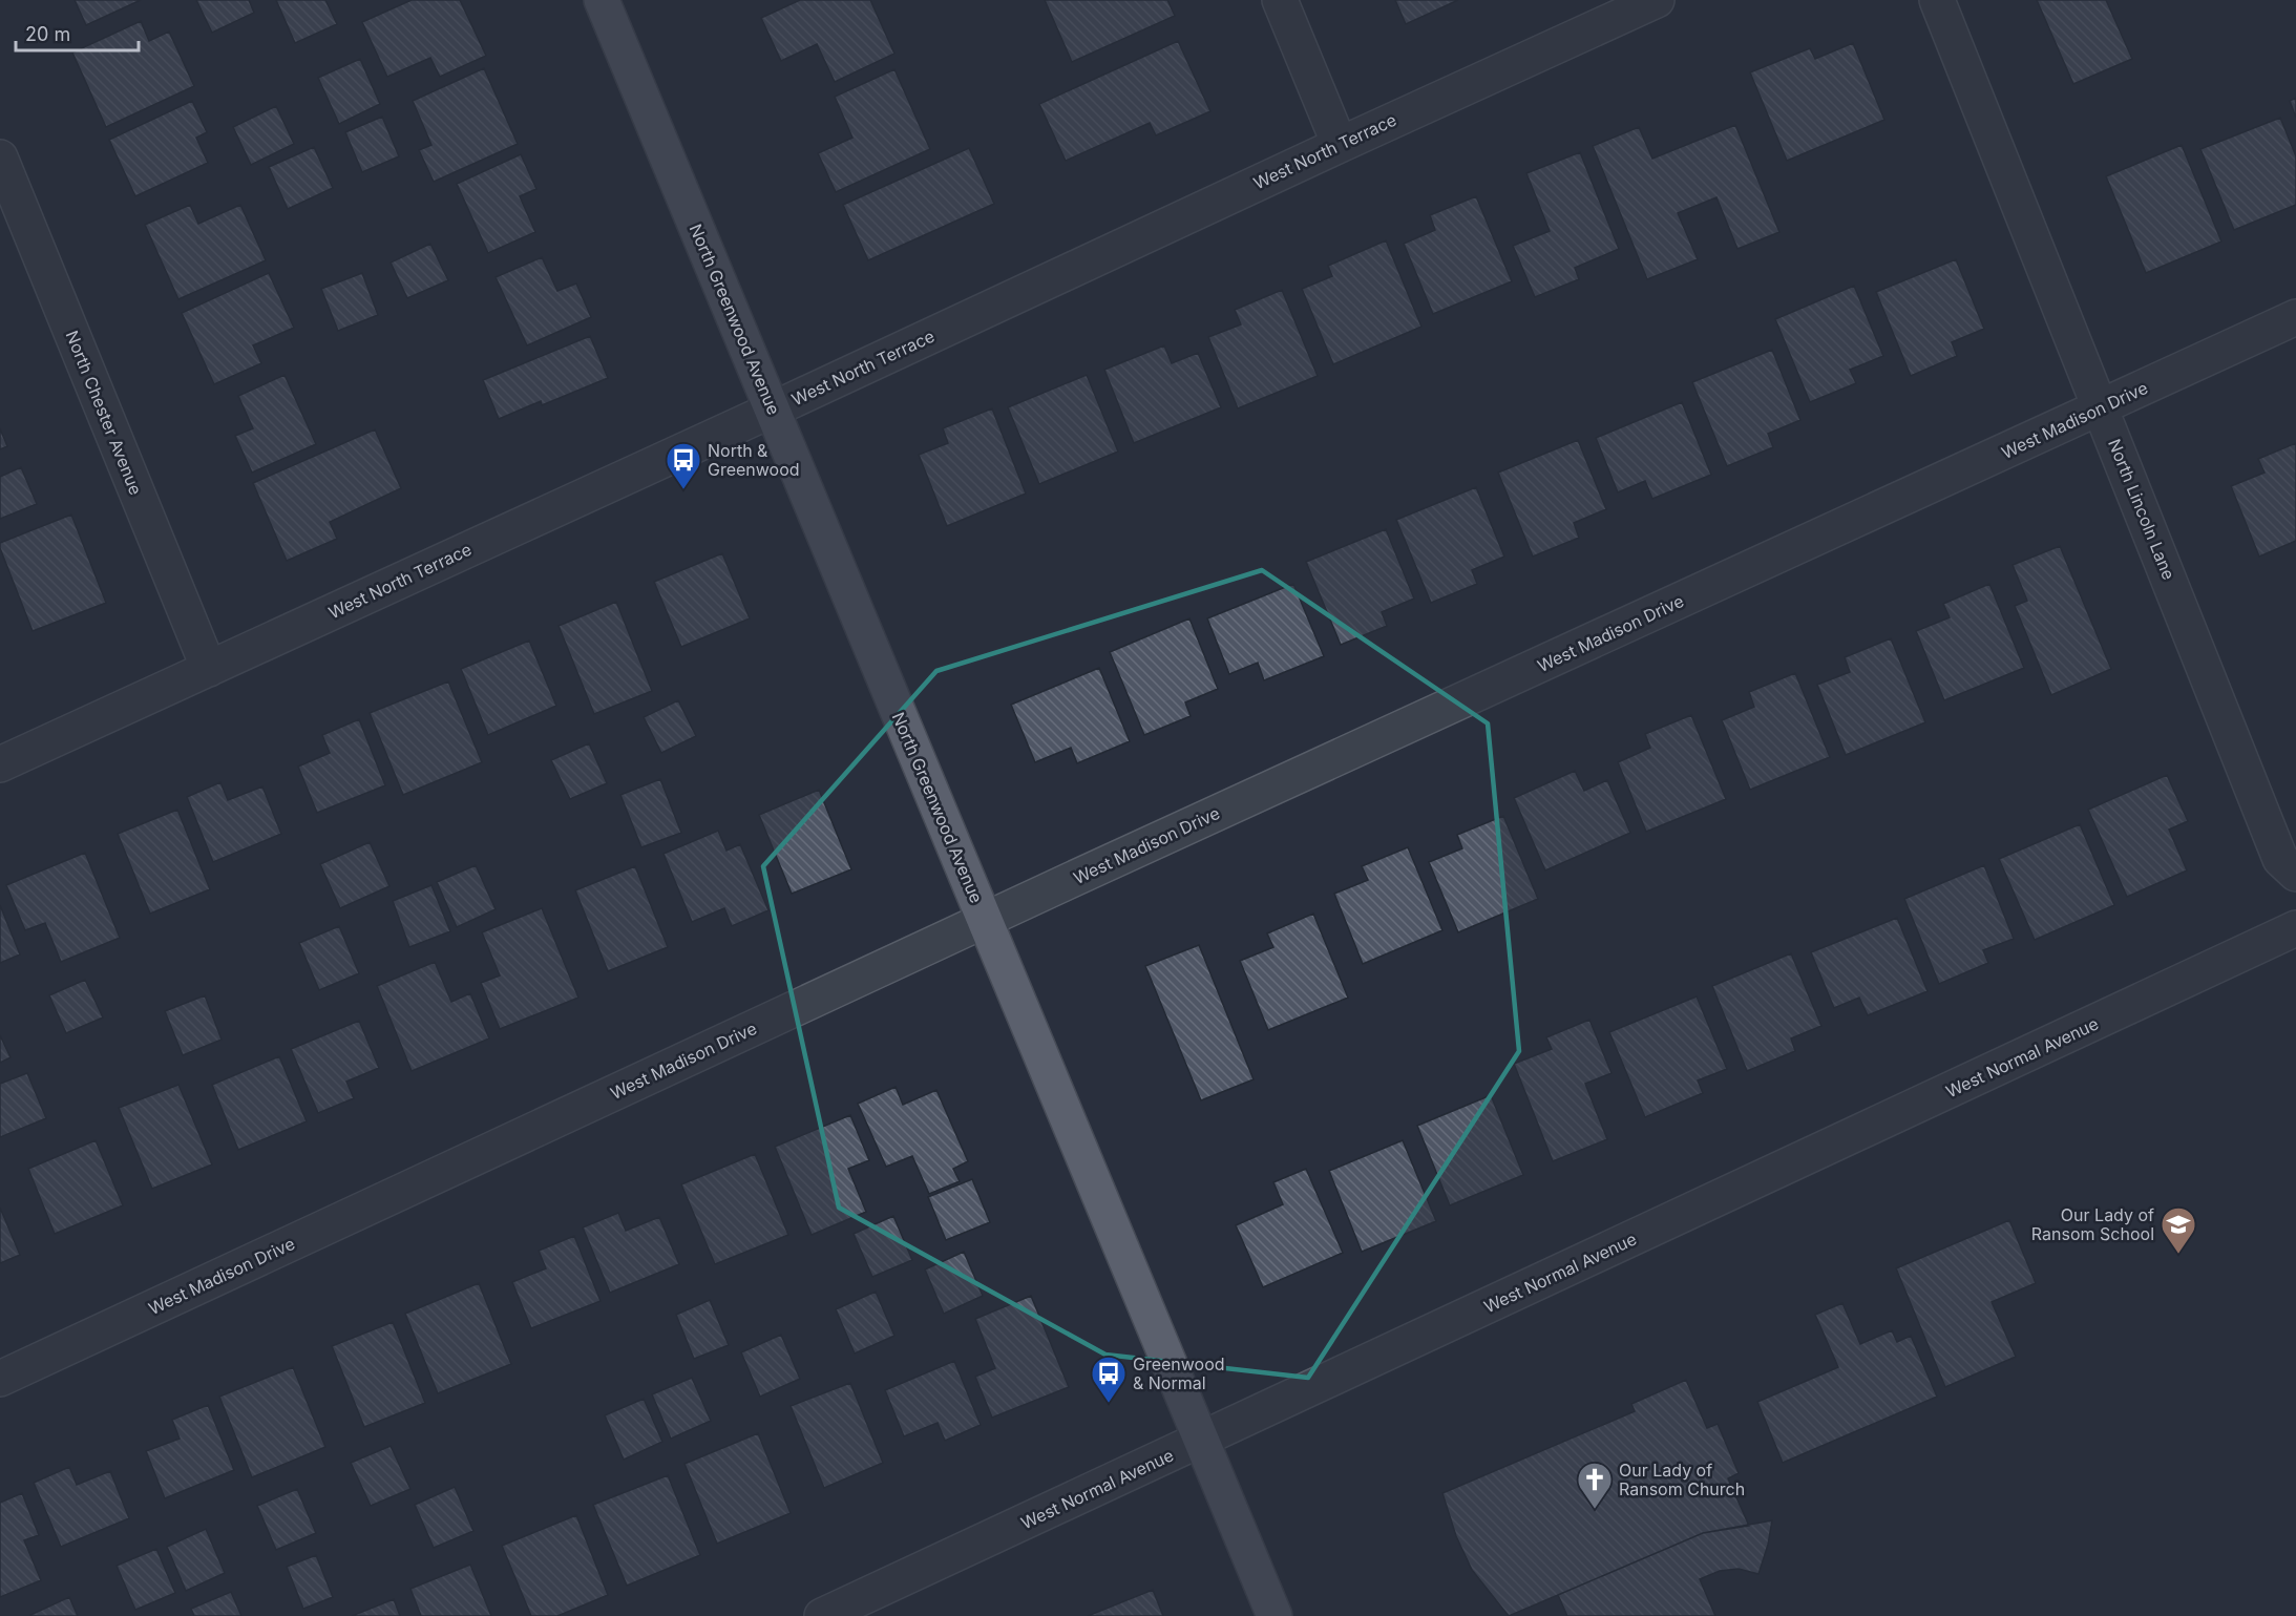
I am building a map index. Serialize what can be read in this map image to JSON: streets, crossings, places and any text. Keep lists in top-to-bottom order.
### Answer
{
  "streets": {
    "main road": ["North Greenwood Avenue"],
    "street": [
      "West North Terrace",
      "North Chester Avenue",
      "West Madison Drive",
      "North Lincoln Lane",
      "West Normal Avenue"
    ]
  },
  "crossings": [
    ["West North Terrace", "North Greenwood Avenue"],
    ["West North Terrace", "North Chester Avenue"],
    ["North Greenwood Avenue", "West Madison Drive"],
    ["North Greenwood Avenue", "West Normal Avenue"],
    ["West Madison Drive", "North Lincoln Lane"]
  ],
  "places": {
    "bus stop": ["North & Greenwood", "Greenwood & Normal"],
    "school or university": ["Our Lady of Ransom School"],
    "church": ["Our Lady of Ransom Church"]
  },
  "scale_bar": "20 m"
}
